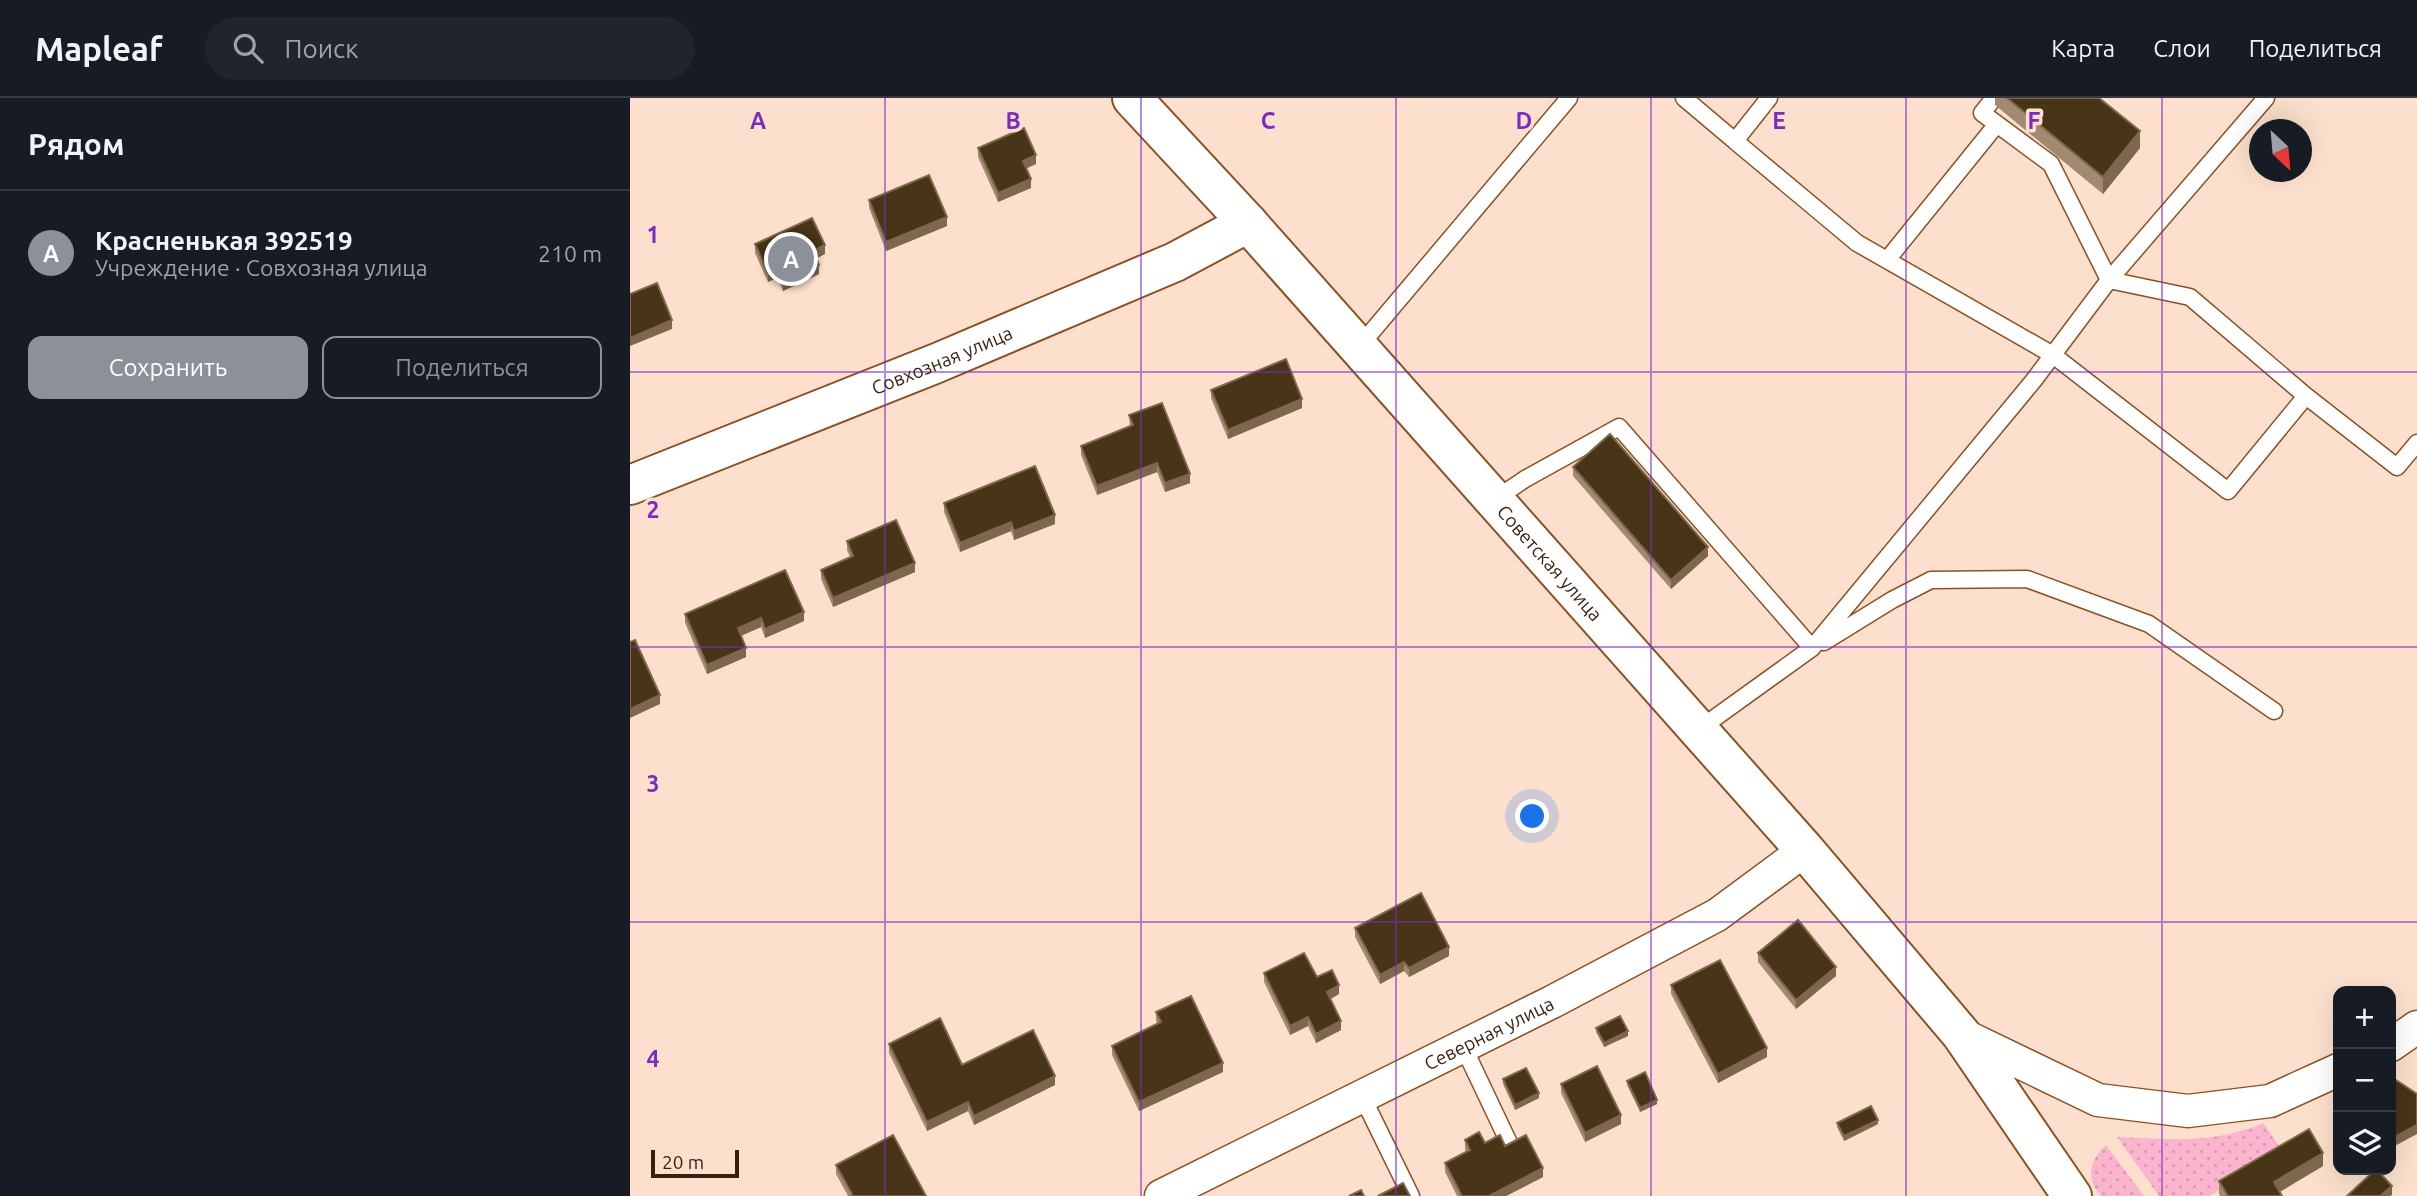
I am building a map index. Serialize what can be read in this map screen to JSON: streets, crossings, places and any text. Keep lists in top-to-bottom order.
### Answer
{
  "streets": {
    "main road": ["Совхозная улица", "Советская улица"],
    "street": ["Северная улица"]
  },
  "crossings": [
    ["Совхозная улица", "Советская улица"],
    ["Советская улица", "Северная улица"]
  ],
  "scale_bar": "20 m",
  "north": "bottom right",
  "page": {
    "header": "Mapleaf",
    "search": "Поиск",
    "nav": ["Карта", "Слои", "Поделиться"],
    "heading": "Рядом",
    "list": [
      {
        "mark": "A",
        "name": "Красненькая 392519",
        "note": "Учреждение · Совхозная улица",
        "value": "210 m"
      }
    ],
    "pins": "A",
    "buttons": ["Сохранить", "Поделиться"],
    "map_buttons": ["+", "−"],
    "scale": "20 m"
  },
  "grid": {
    "columns": [
      "A",
      "B",
      "C",
      "D",
      "E",
      "F"
    ],
    "rows": [
      "1",
      "2",
      "3",
      "4"
    ]
  }
}
